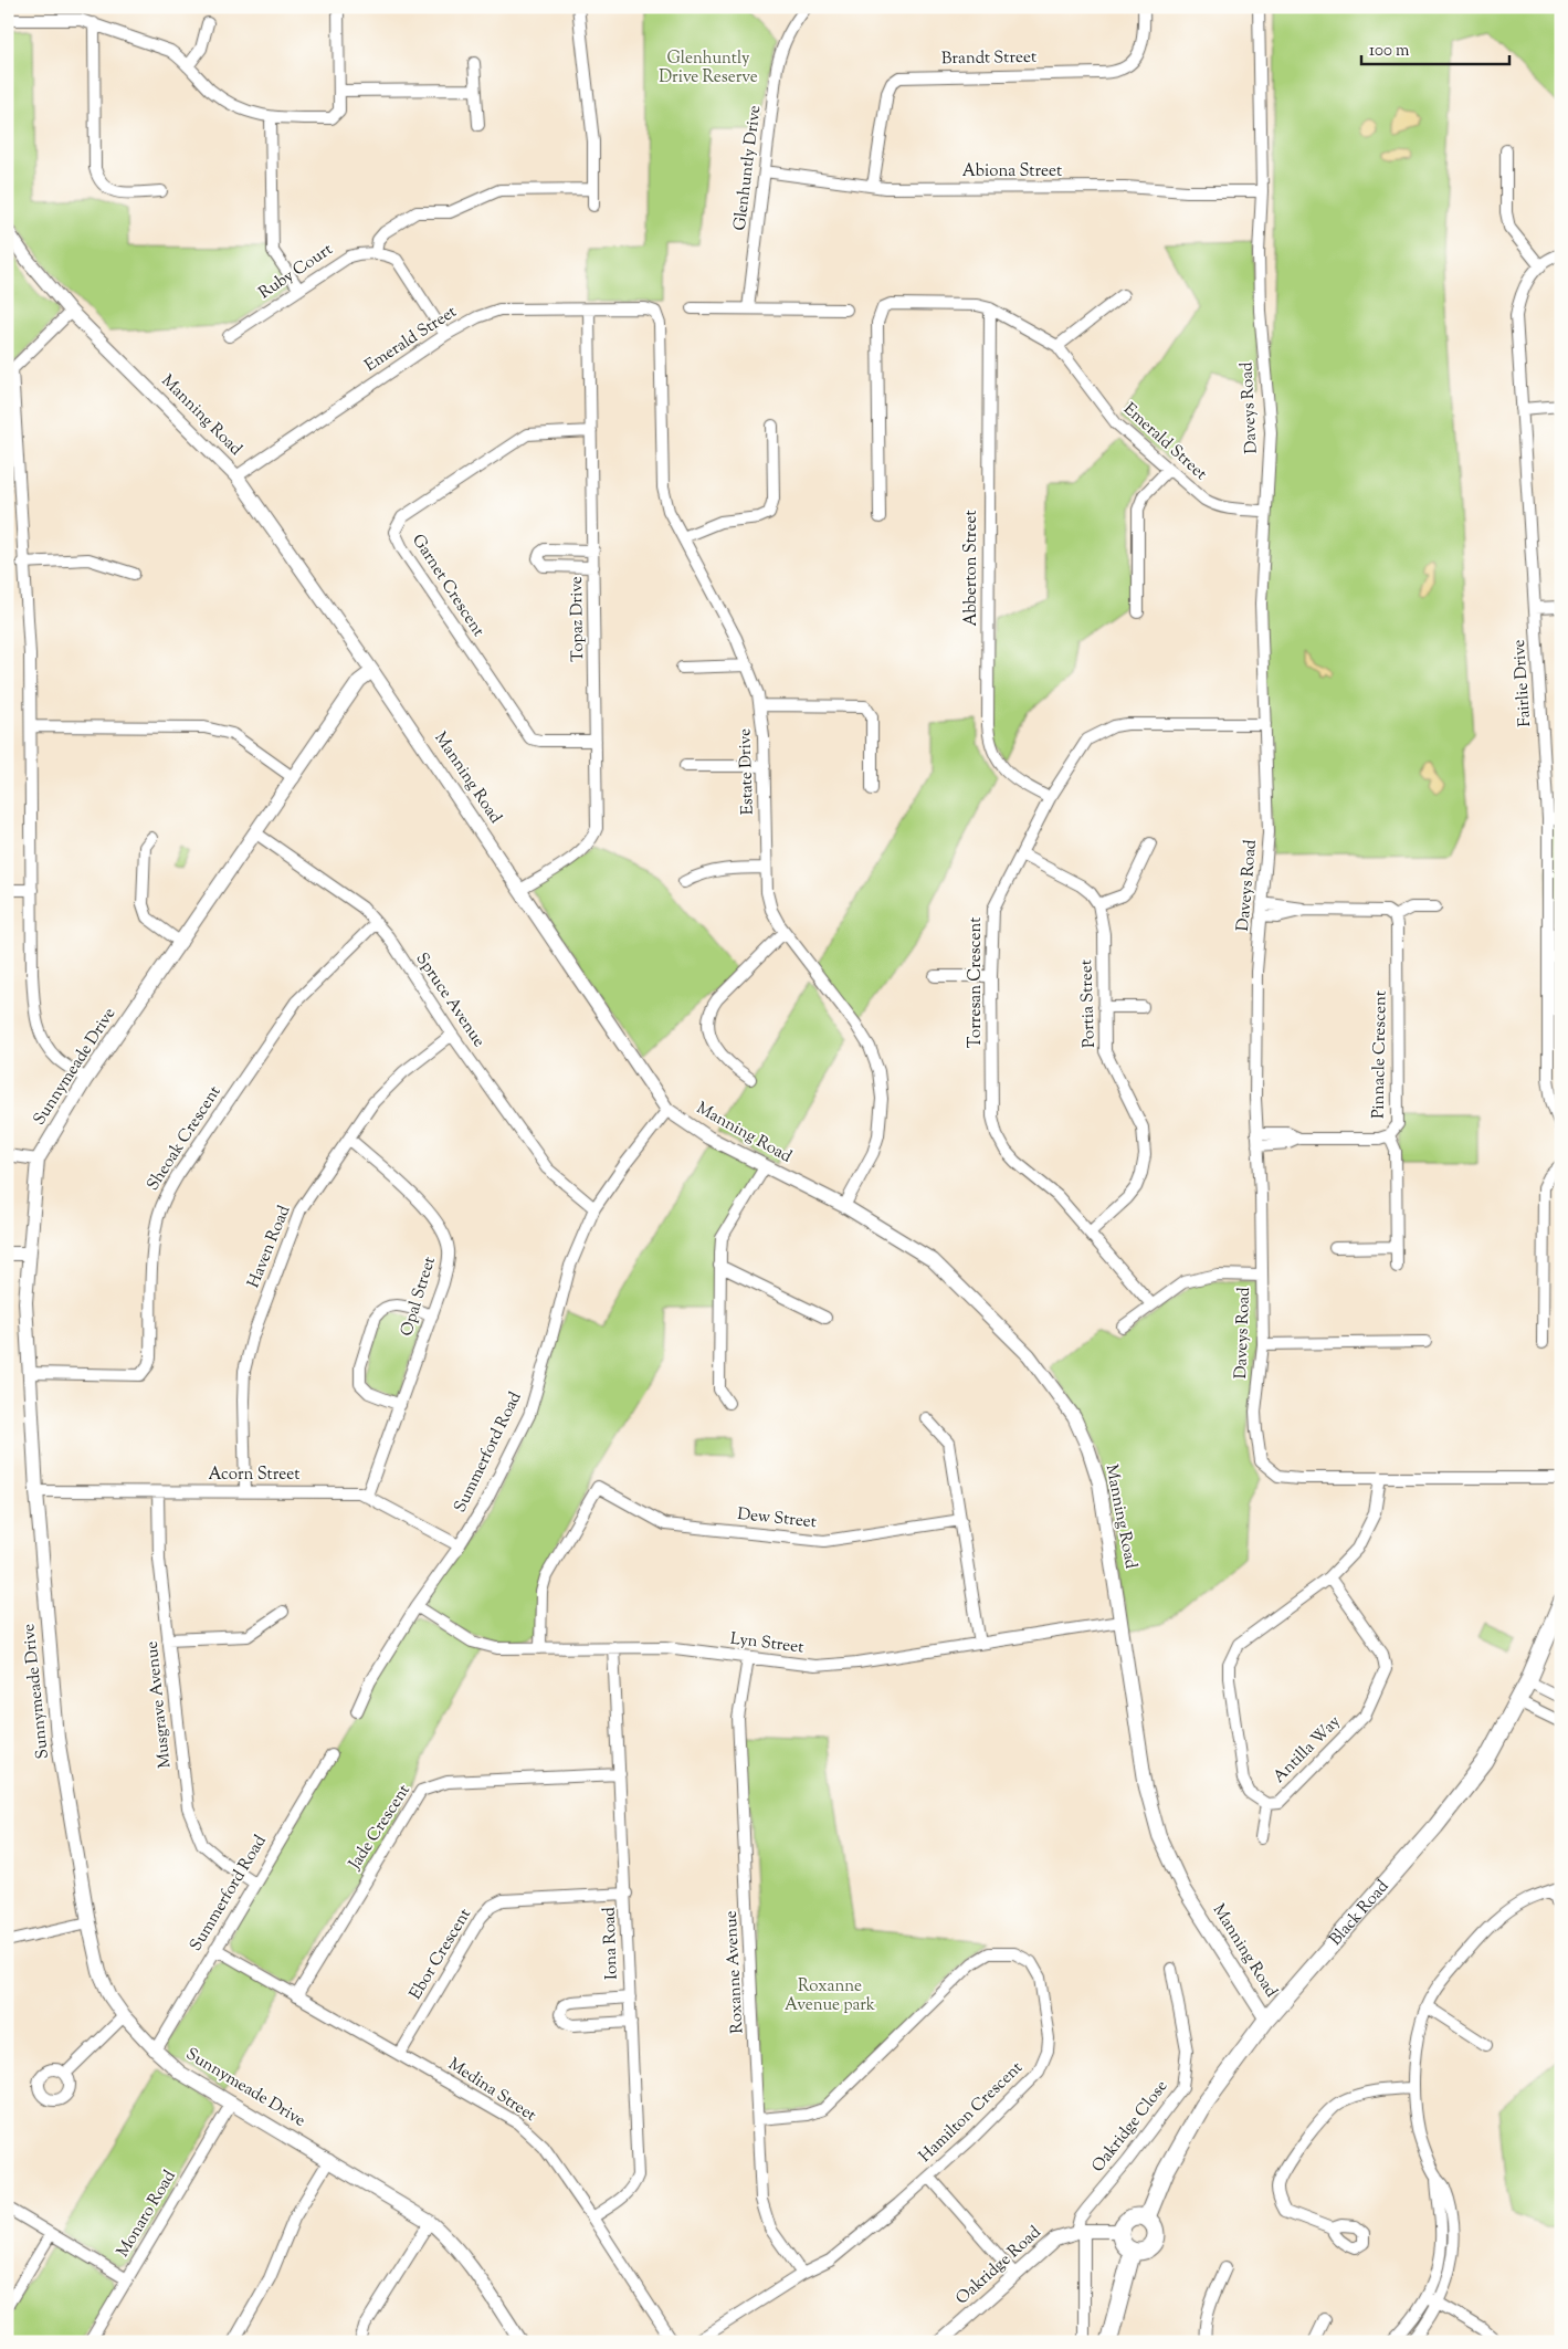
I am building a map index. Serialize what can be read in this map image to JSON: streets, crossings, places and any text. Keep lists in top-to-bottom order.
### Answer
{
  "streets": {
    "main road": ["Black Road"],
    "street": [
      "Brandt Street",
      "Glenhuntly Drive",
      "Abiona Street",
      "Ruby Court",
      "Emerald Street",
      "Daveys Road",
      "Manning Road",
      "Abberton Street",
      "Garnet Crescent",
      "Topaz Drive",
      "Fairlie Drive",
      "Estate Drive",
      "Torresan Crescent",
      "Spruce Avenue",
      "Portia Street",
      "Pinnacle Crescent",
      "Sunnymeade Drive",
      "Sheoak Crescent",
      "Haven Road",
      "Opal Street",
      "Summerford Road",
      "Acorn Street",
      "Dew Street",
      "Lyn Street",
      "Musgrave Avenue",
      "Antilla Way",
      "Jade Crescent",
      "Iona Road",
      "Ebor Crescent",
      "Roxanne Avenue",
      "Medina Street",
      "Hamilton Crescent",
      "Oakridge Close",
      "Monaro Road",
      "Oakridge Road"
    ]
  },
  "crossings": [
    ["Brandt Street", "Abiona Street"],
    ["Glenhuntly Drive", "Abiona Street"],
    ["Abiona Street", "Daveys Road"],
    ["Ruby Court", "Emerald Street"],
    ["Emerald Street", "Daveys Road"],
    ["Emerald Street", "Manning Road"],
    ["Emerald Street", "Abberton Street"],
    ["Emerald Street", "Topaz Drive"],
    ["Emerald Street", "Estate Drive"],
    ["Daveys Road", "Torresan Crescent"],
    ["Daveys Road", "Pinnacle Crescent"],
    ["Daveys Road", "Antilla Way"],
    ["Manning Road", "Topaz Drive"],
    ["Manning Road", "Estate Drive"],
    ["Manning Road", "Sunnymeade Drive"],
    ["Manning Road", "Summerford Road"],
    ["Manning Road", "Lyn Street"],
    ["Manning Road", "Black Road"],
    ["Abberton Street", "Torresan Crescent"],
    ["Garnet Crescent", "Topaz Drive"],
    ["Torresan Crescent", "Portia Street"],
    ["Spruce Avenue", "Sunnymeade Drive"],
    ["Spruce Avenue", "Sheoak Crescent"],
    ["Spruce Avenue", "Haven Road"],
    ["Spruce Avenue", "Summerford Road"],
    ["Sunnymeade Drive", "Sheoak Crescent"],
    ["Sunnymeade Drive", "Summerford Road"],
    ["Sunnymeade Drive", "Acorn Street"],
    ["Sunnymeade Drive", "Monaro Road"],
    ["Haven Road", "Opal Street"],
    ["Haven Road", "Acorn Street"],
    ["Opal Street", "Acorn Street"],
    ["Summerford Road", "Acorn Street"],
    ["Summerford Road", "Lyn Street"],
    ["Summerford Road", "Musgrave Avenue"],
    ["Summerford Road", "Medina Street"],
    ["Acorn Street", "Musgrave Avenue"],
    ["Dew Street", "Lyn Street"],
    ["Lyn Street", "Iona Road"],
    ["Lyn Street", "Roxanne Avenue"],
    ["Jade Crescent", "Iona Road"],
    ["Jade Crescent", "Medina Street"],
    ["Black Road", "Oakridge Road"],
    ["Iona Road", "Ebor Crescent"],
    ["Iona Road", "Medina Street"],
    ["Ebor Crescent", "Medina Street"],
    ["Roxanne Avenue", "Hamilton Crescent"],
    ["Oakridge Close", "Oakridge Road"]
  ],
  "parks": ["Glenhuntly Drive Reserve", "Roxanne Avenue park"],
  "scale_bar": "100 m"
}
